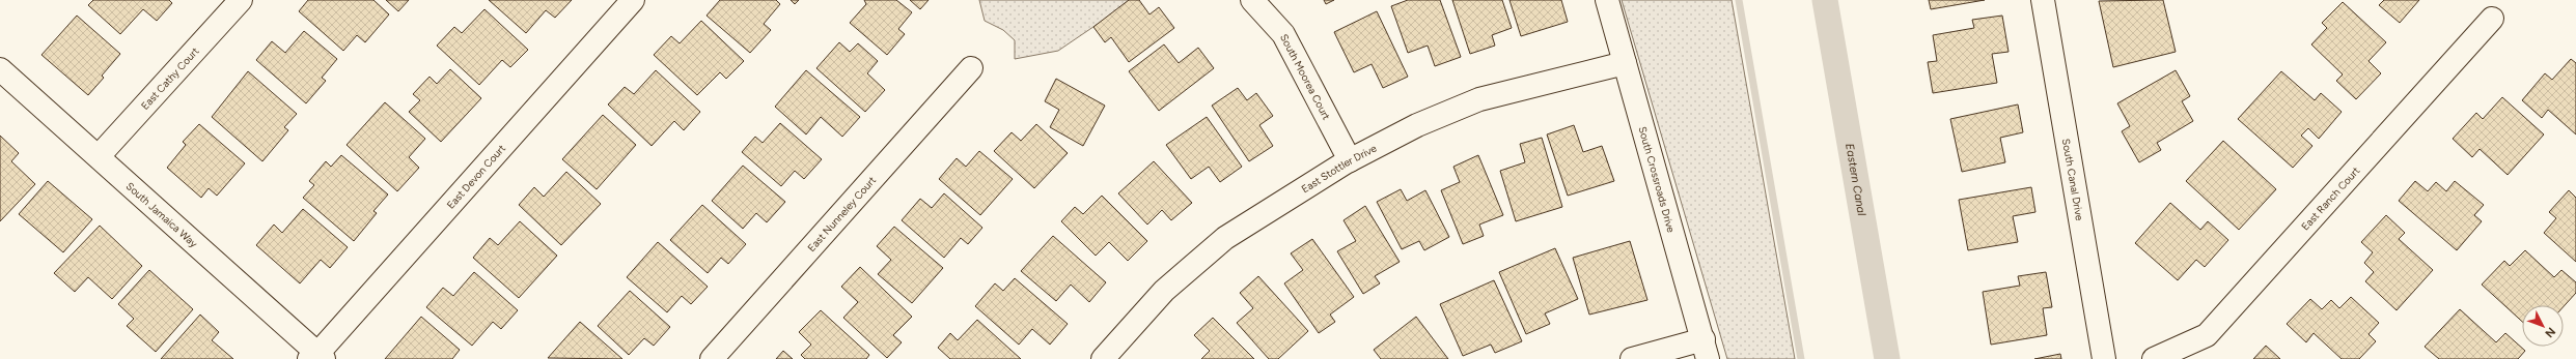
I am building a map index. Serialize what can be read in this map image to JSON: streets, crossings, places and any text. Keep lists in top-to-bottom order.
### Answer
{
  "streets": {
    "street": [
      "South Moorea Court",
      "East Cathy Court",
      "East Stottler Drive",
      "East Devon Court",
      "South Crossroads Drive",
      "South Canal Drive",
      "East Ranch Court",
      "South Jamaica Way",
      "East Nunneley Court"
    ]
  },
  "crossings": [
    ["South Moorea Court", "East Stottler Drive"],
    ["East Cathy Court", "South Jamaica Way"],
    ["East Stottler Drive", "South Crossroads Drive"],
    ["East Devon Court", "South Jamaica Way"]
  ],
  "water": ["Eastern Canal"],
  "north": "bottom right"
}
